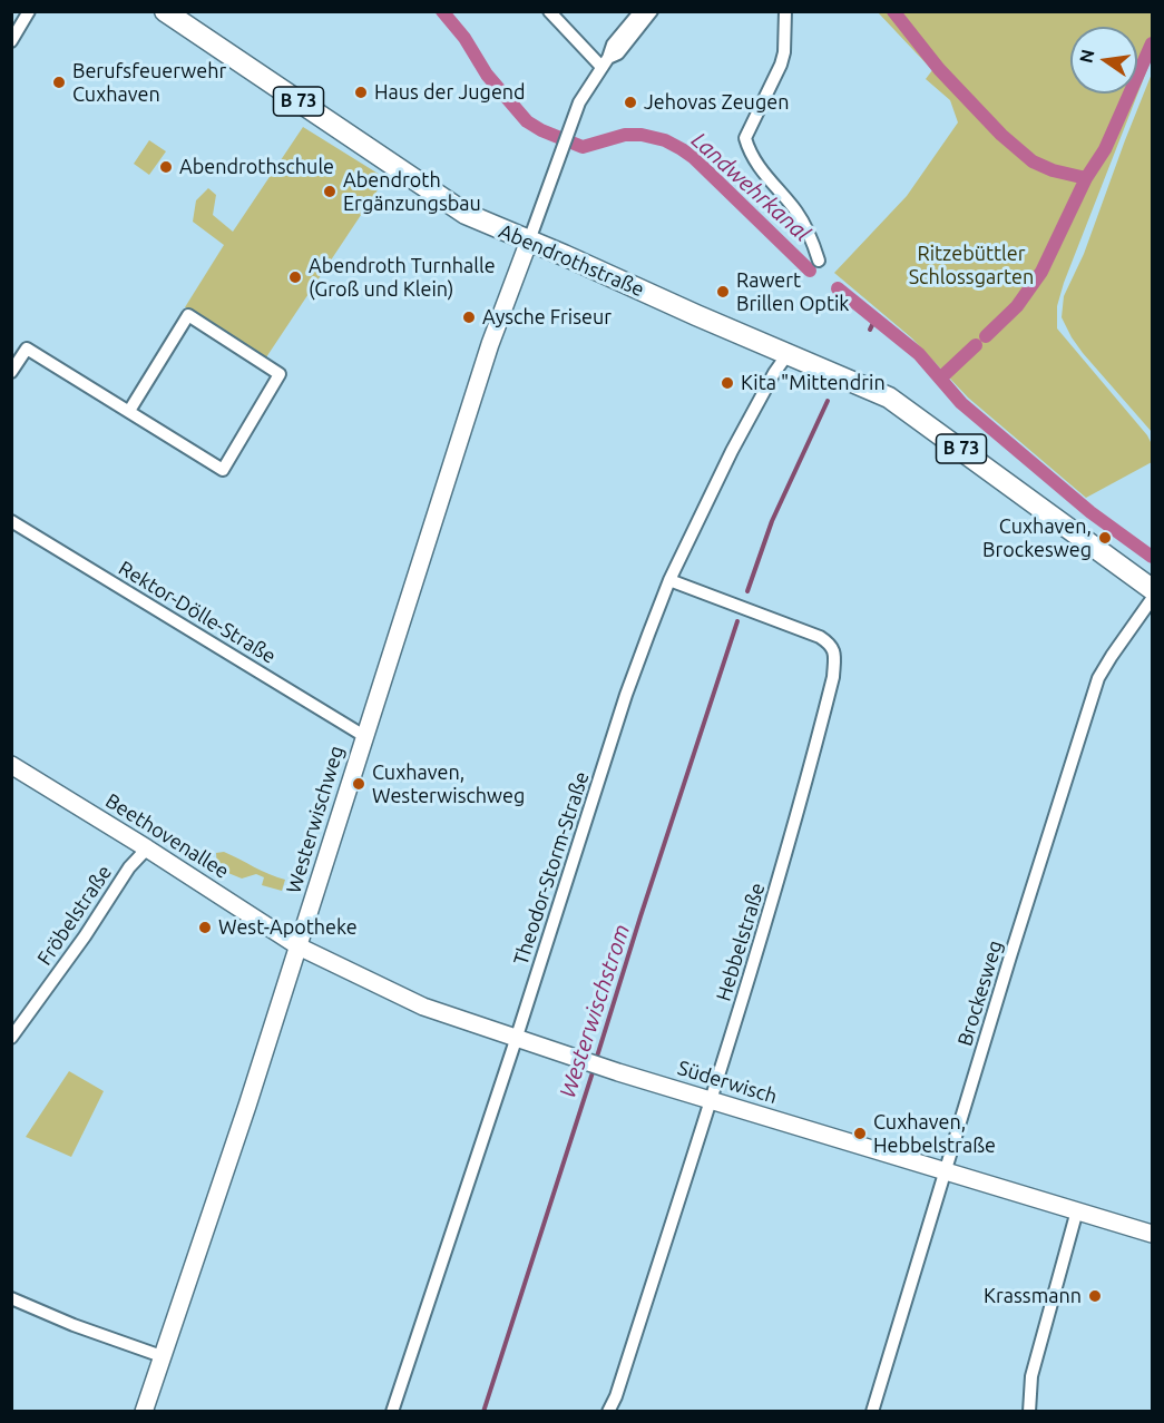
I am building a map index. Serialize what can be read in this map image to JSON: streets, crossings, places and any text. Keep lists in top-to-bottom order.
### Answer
{
  "streets": {
    "main road": ["B 73", "Abendrothstraße"],
    "street": [
      "Rektor-Dölle-Straße",
      "Westerwischweg",
      "Beethovenallee",
      "Theodor-Storm-Straße",
      "Fröbelstraße",
      "Hebbelstraße",
      "Brockesweg",
      "Süderwisch"
    ]
  },
  "crossings": [
    ["Abendrothstraße", "Westerwischweg"],
    ["Abendrothstraße", "Theodor-Storm-Straße"],
    ["Rektor-Dölle-Straße", "Westerwischweg"],
    ["Westerwischweg", "Beethovenallee"],
    ["Westerwischweg", "Süderwisch"],
    ["Beethovenallee", "Fröbelstraße"],
    ["Beethovenallee", "Süderwisch"],
    ["Theodor-Storm-Straße", "Hebbelstraße"],
    ["Theodor-Storm-Straße", "Süderwisch"],
    ["Hebbelstraße", "Süderwisch"],
    ["Brockesweg", "Süderwisch"]
  ],
  "water": ["Landwehrkanal", "Westerwischstrom"],
  "parks": ["Ritzebüttler Schlossgarten"],
  "places": [
    "Berufsfeuerwehr Cuxhaven",
    "Haus der Jugend",
    "Jehovas Zeugen",
    "Abendrothschule",
    "Abendroth Ergänzungsbau",
    "Abendroth Turnhalle (Groß und Klein)",
    "Rawert Brillen Optik",
    "Aysche Friseur",
    "Kita \"Mittendrin",
    "Cuxhaven, Brockesweg",
    "Cuxhaven, Westerwischweg",
    "West-Apotheke",
    "Cuxhaven, Hebbelstraße",
    "Krassmann"
  ],
  "north": "left"
}
